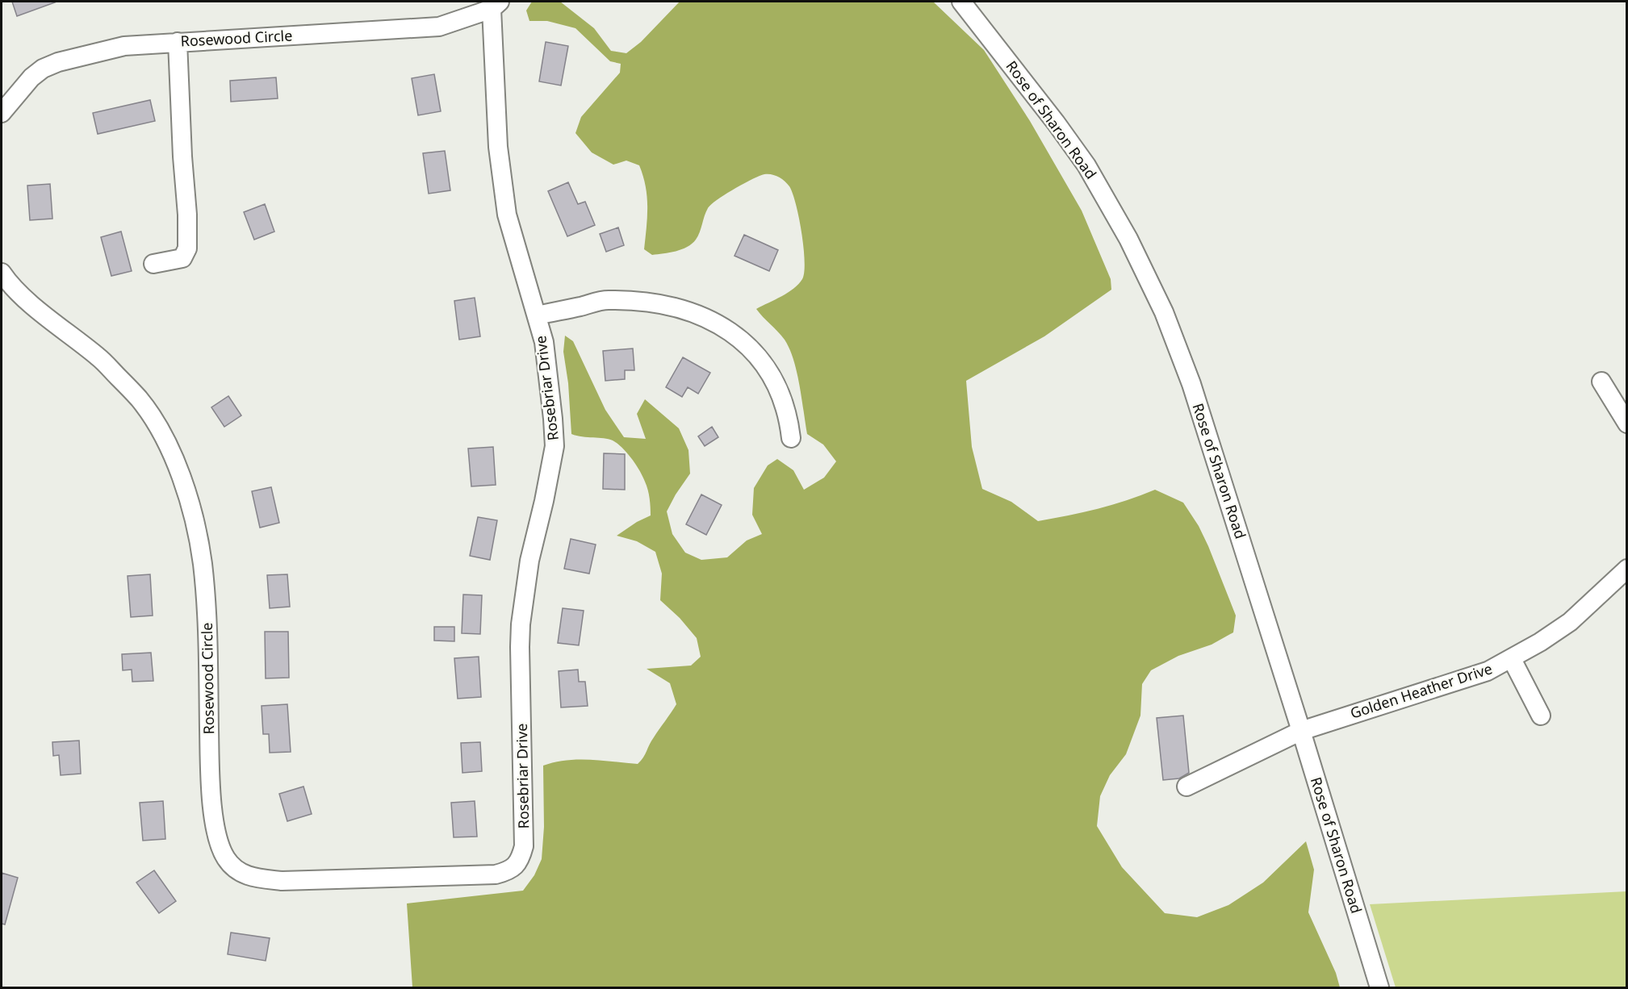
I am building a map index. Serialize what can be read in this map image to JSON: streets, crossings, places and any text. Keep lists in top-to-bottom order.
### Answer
{
  "streets": {
    "street": [
      "Rosewood Circle",
      "Rose of Sharon Road",
      "Rosebriar Drive",
      "Golden Heather Drive"
    ]
  },
  "crossings": [
    ["Rosewood Circle", "Rosebriar Drive"],
    ["Rose of Sharon Road", "Golden Heather Drive"]
  ]
}
